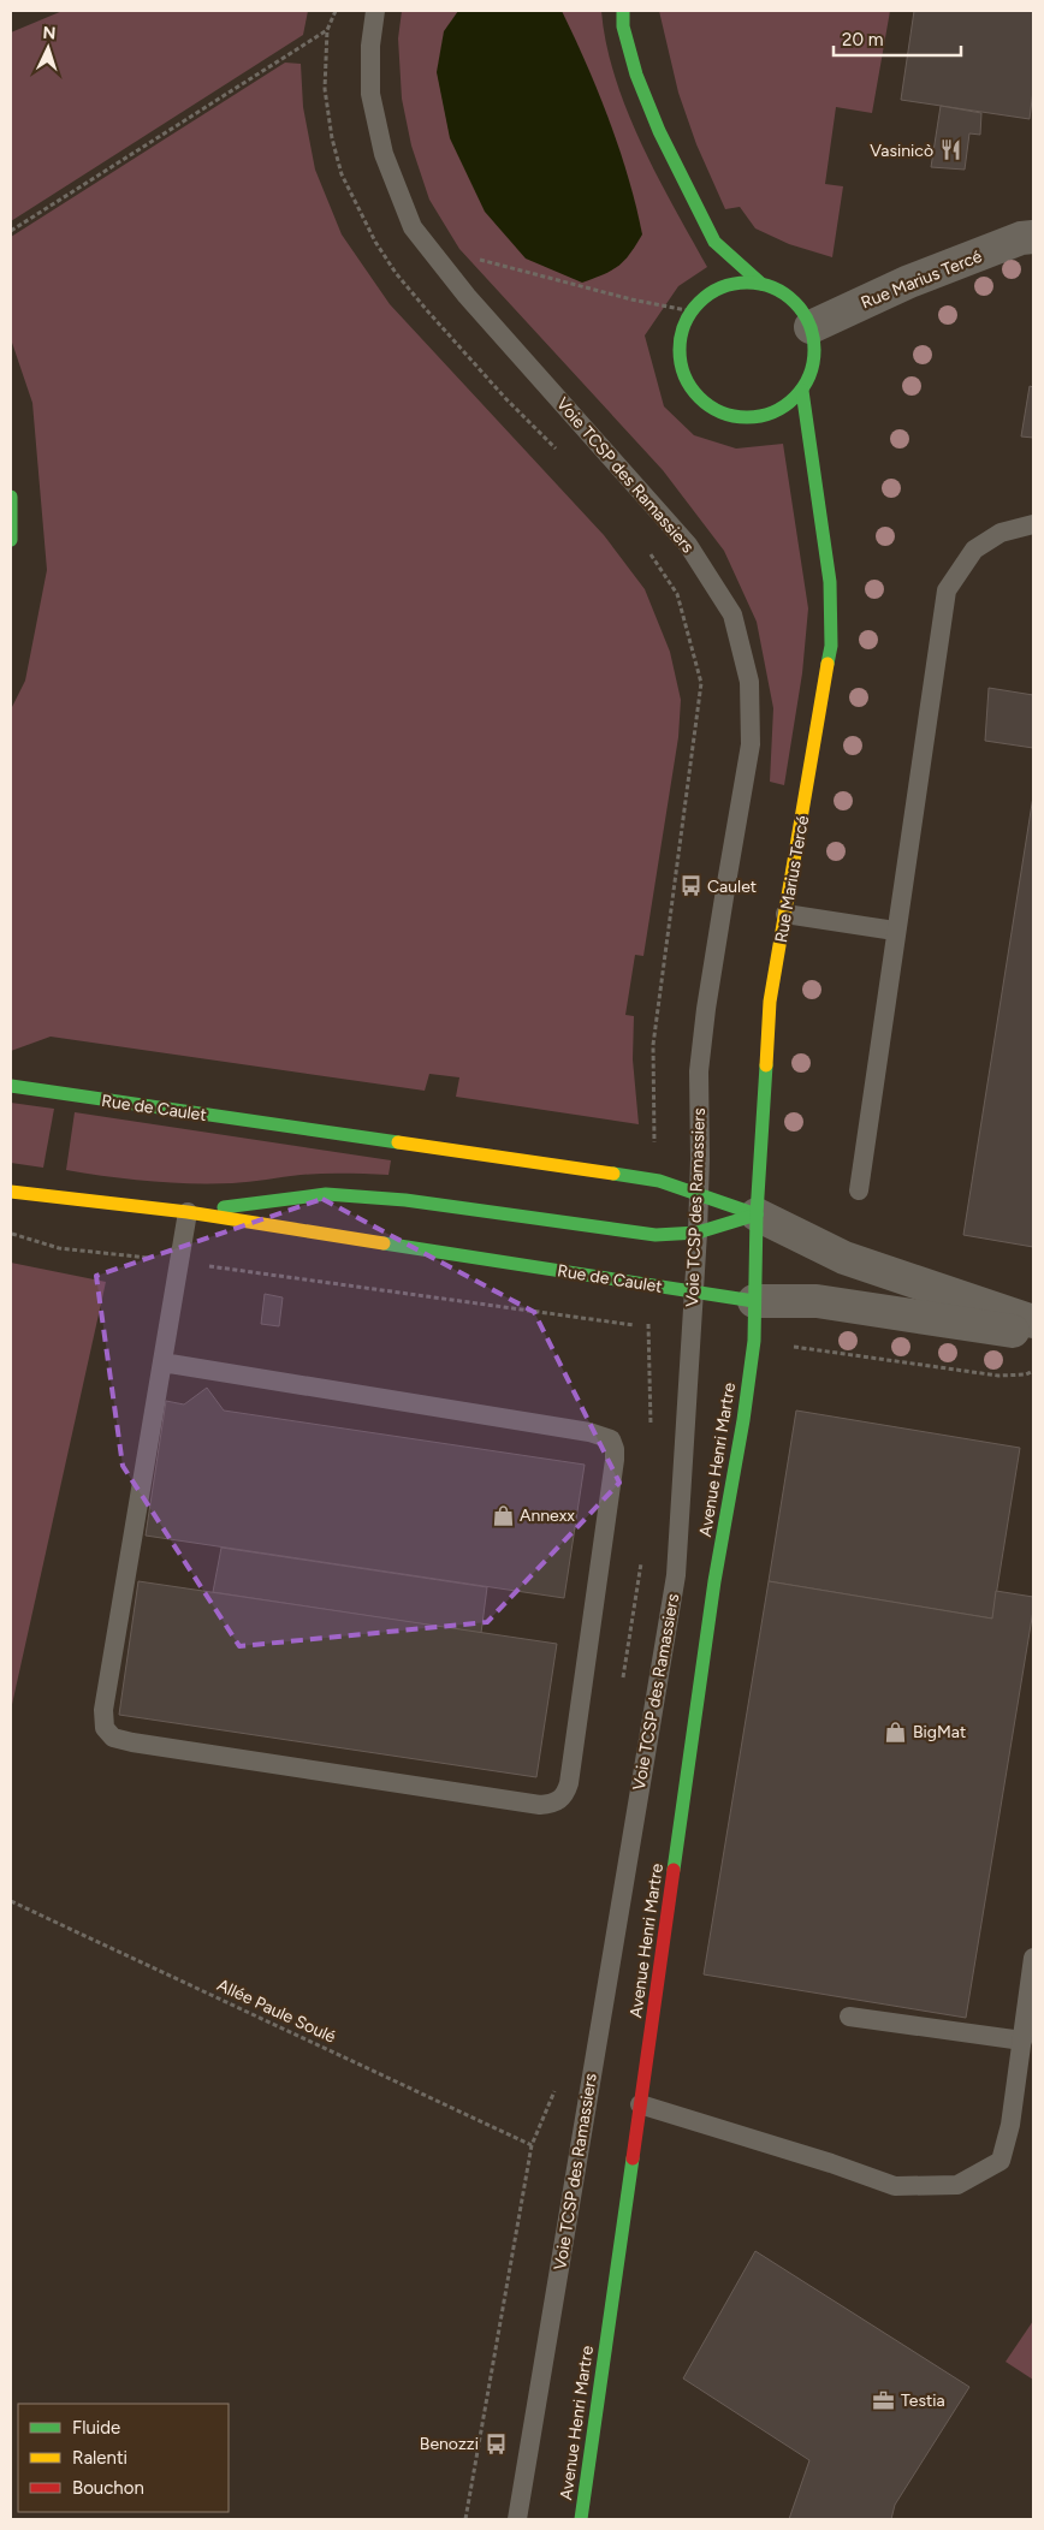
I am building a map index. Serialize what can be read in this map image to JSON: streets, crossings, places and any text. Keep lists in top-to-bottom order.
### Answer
{
  "streets": {
    "main road": ["Rue Marius Tercé", "Rue de Caulet", "Avenue Henri Martre"],
    "lane": ["Voie TCSP des Ramassiers"],
    "path": ["Allée Paule Soulé"]
  },
  "crossings": [
    ["Rue Marius Tercé", "Rue de Caulet"],
    ["Rue Marius Tercé", "Avenue Henri Martre"],
    ["Voie TCSP des Ramassiers", "Rue de Caulet"]
  ],
  "places": {
    "restaurant": ["Vasinicò"],
    "bus stop": ["Caulet", "Benozzi"],
    "shop": ["Annexx", "BigMat"],
    "office": ["Testia"]
  },
  "legend": ["Fluide", "Ralenti", "Bouchon"],
  "scale_bar": "20 m",
  "north": "top"
}
